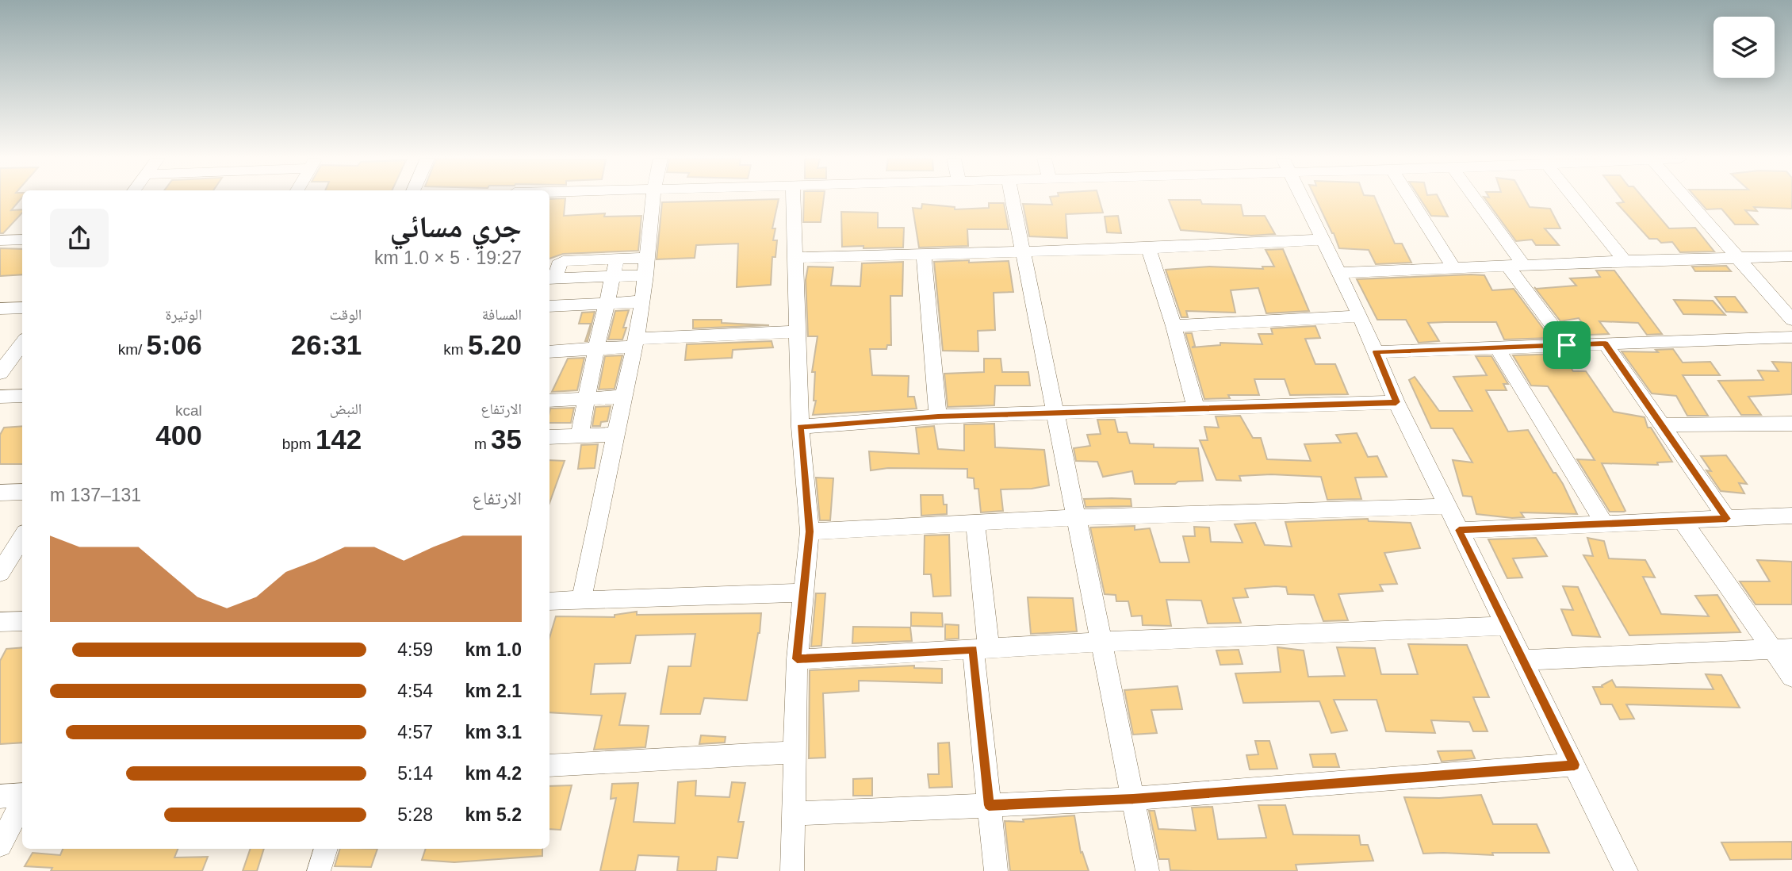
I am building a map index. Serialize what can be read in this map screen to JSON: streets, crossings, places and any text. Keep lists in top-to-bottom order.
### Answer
{
  "page": {
    "heading": ["جري مسائي", "19:27 · 5 × 1.0 km"],
    "stats": [
      ["المسافة", "5.20 km"],
      ["الوقت", "26:31"],
      ["الوتيرة", "5:06 /km"],
      ["الارتفاع", "35 m"],
      ["النبض", "142 bpm"],
      ["kcal", "400"]
    ],
    "chart": ["الارتفاع", "131–137 m"],
    "list": [
      {
        "name": "1.0 km",
        "note": "4:59"
      },
      {
        "name": "2.1 km",
        "note": "4:54"
      },
      {
        "name": "3.1 km",
        "note": "4:57"
      },
      {
        "name": "4.2 km",
        "note": "5:14"
      },
      {
        "name": "5.2 km",
        "note": "5:28"
      }
    ]
  }
}
